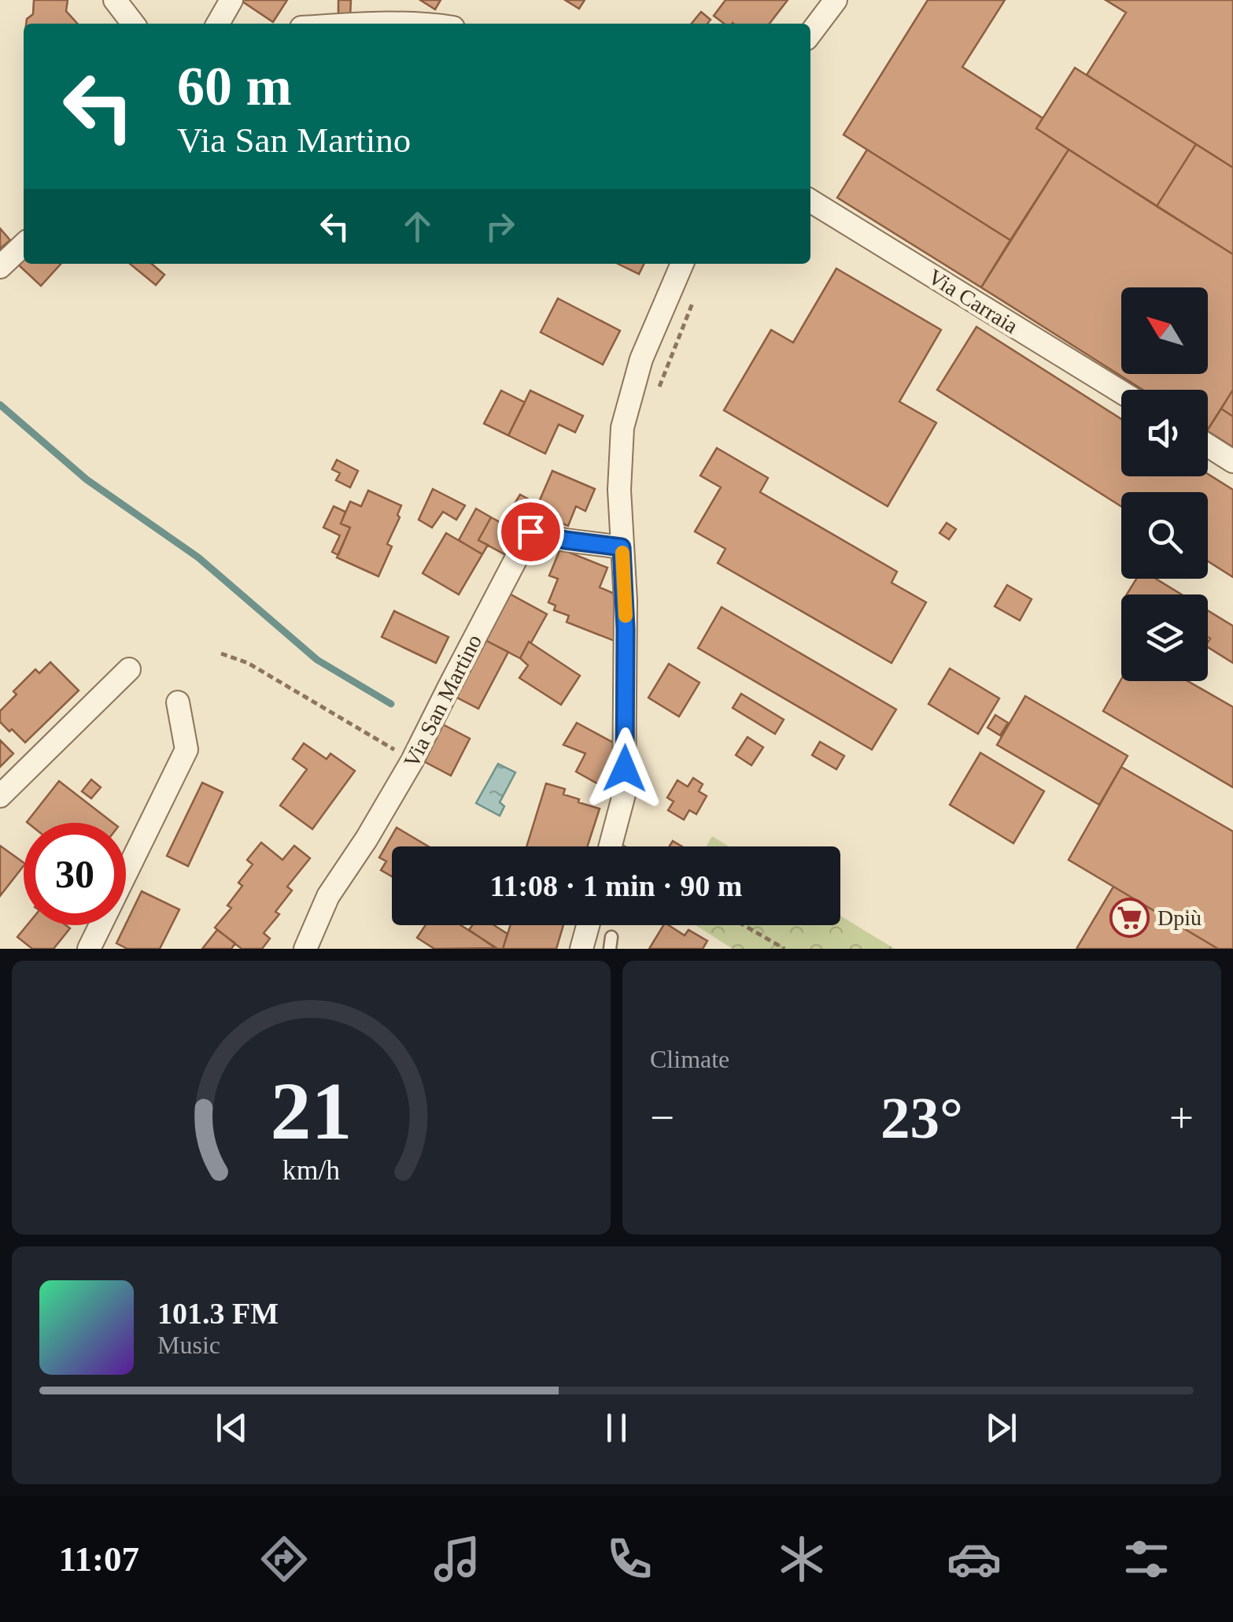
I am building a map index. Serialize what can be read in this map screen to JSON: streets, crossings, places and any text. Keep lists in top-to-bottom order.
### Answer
{
  "streets": {
    "street": ["Via Carraia", "Via San Martino"]
  },
  "places": {
    "supermarket": ["Dpiù"]
  },
  "north": "top left",
  "page": {
    "turn": ["60 m", "Via San Martino"],
    "limit": "30",
    "trip": "11:08 · 1 min · 90 m",
    "tile": "Climate",
    "heat": ["−", "23°", "+"],
    "song": ["101.3 FM", "Music"],
    "tabs": "11:07",
    "gauge": ["21", "km/h"]
  }
}
